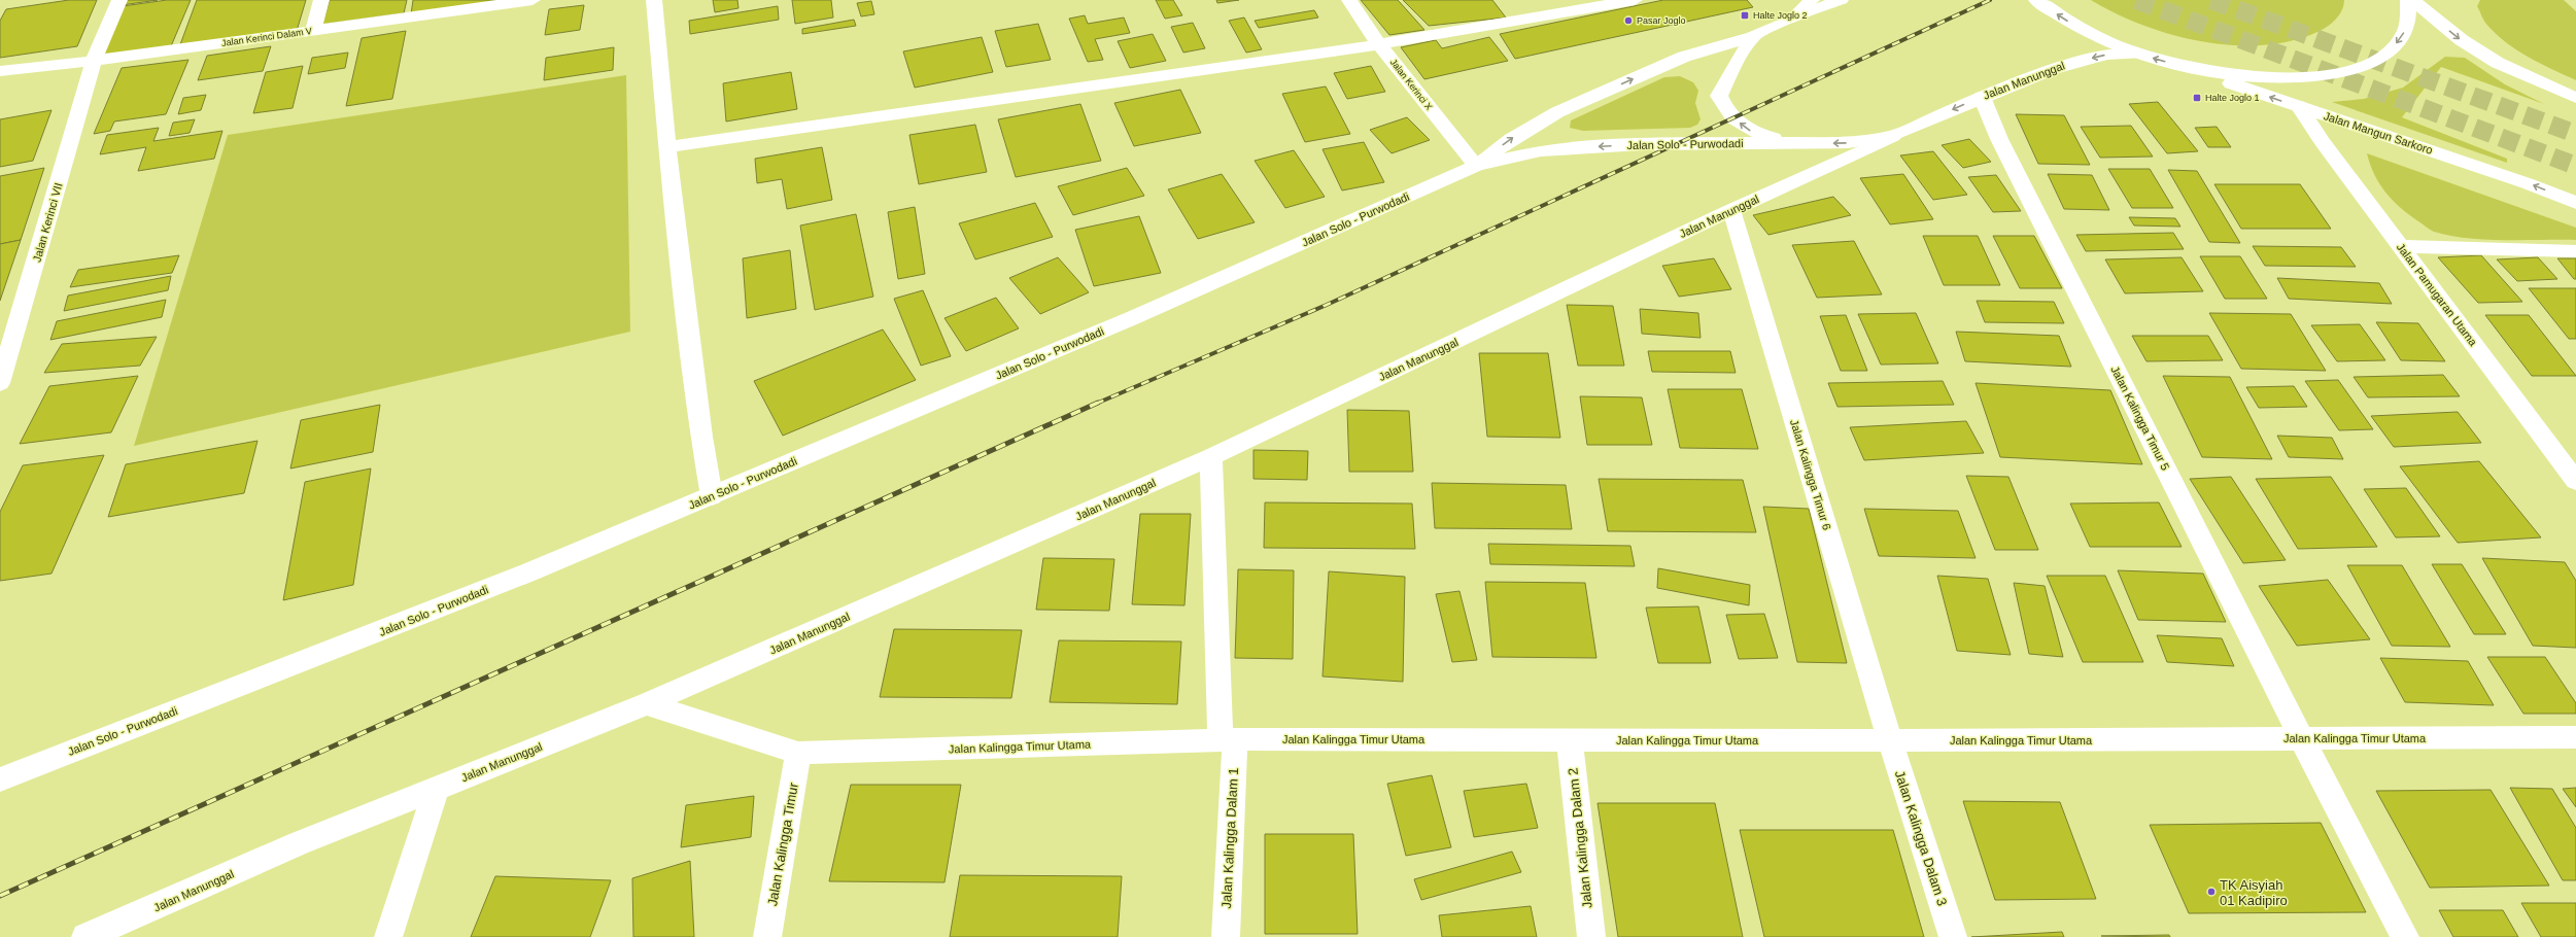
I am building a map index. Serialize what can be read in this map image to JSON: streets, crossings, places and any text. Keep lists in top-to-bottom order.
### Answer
{
  "streets": {
    "main road": [
      "Jalan Kerinci Dalam V",
      "Jalan Manunggal",
      "Jalan Kerinci X",
      "Jalan Mangun Sarkoro",
      "Jalan Solo - Purwodadi",
      "Jalan Kerinci VII",
      "Jalan Pamugaran Utama",
      "Jalan Kalingga Timur 5",
      "Jalan Kalingga Timur 6",
      "Jalan Kalingga Timur Utama",
      "Jalan Kalingga Dalam 1",
      "Jalan Kalingga Dalam 2",
      "Jalan Kalingga Dalam 3",
      "Jalan Kalingga Timur"
    ]
  },
  "crossings": [
    ["Jalan Kerinci Dalam V", "Jalan Kerinci VII"],
    ["Jalan Manunggal", "Jalan Solo - Purwodadi"],
    ["Jalan Manunggal", "Jalan Kalingga Timur 5"],
    ["Jalan Manunggal", "Jalan Kalingga Timur 6"],
    ["Jalan Manunggal", "Jalan Kalingga Timur Utama"],
    ["Jalan Manunggal", "Jalan Kalingga Dalam 1"],
    ["Jalan Kerinci X", "Jalan Solo - Purwodadi"],
    ["Jalan Mangun Sarkoro", "Jalan Pamugaran Utama"],
    ["Jalan Kalingga Timur 5", "Jalan Kalingga Timur Utama"],
    ["Jalan Kalingga Timur 6", "Jalan Kalingga Timur Utama"],
    ["Jalan Kalingga Timur 6", "Jalan Kalingga Dalam 3"],
    ["Jalan Kalingga Timur Utama", "Jalan Kalingga Dalam 1"],
    ["Jalan Kalingga Timur Utama", "Jalan Kalingga Dalam 2"],
    ["Jalan Kalingga Timur Utama", "Jalan Kalingga Dalam 3"],
    ["Jalan Kalingga Timur Utama", "Jalan Kalingga Timur"]
  ],
  "places": {
    "transit": ["Halte Joglo 2", "Halte Joglo 1"],
    "other": ["Pasar Joglo", "TK Aisyiah 01 Kadipiro"]
  }
}
